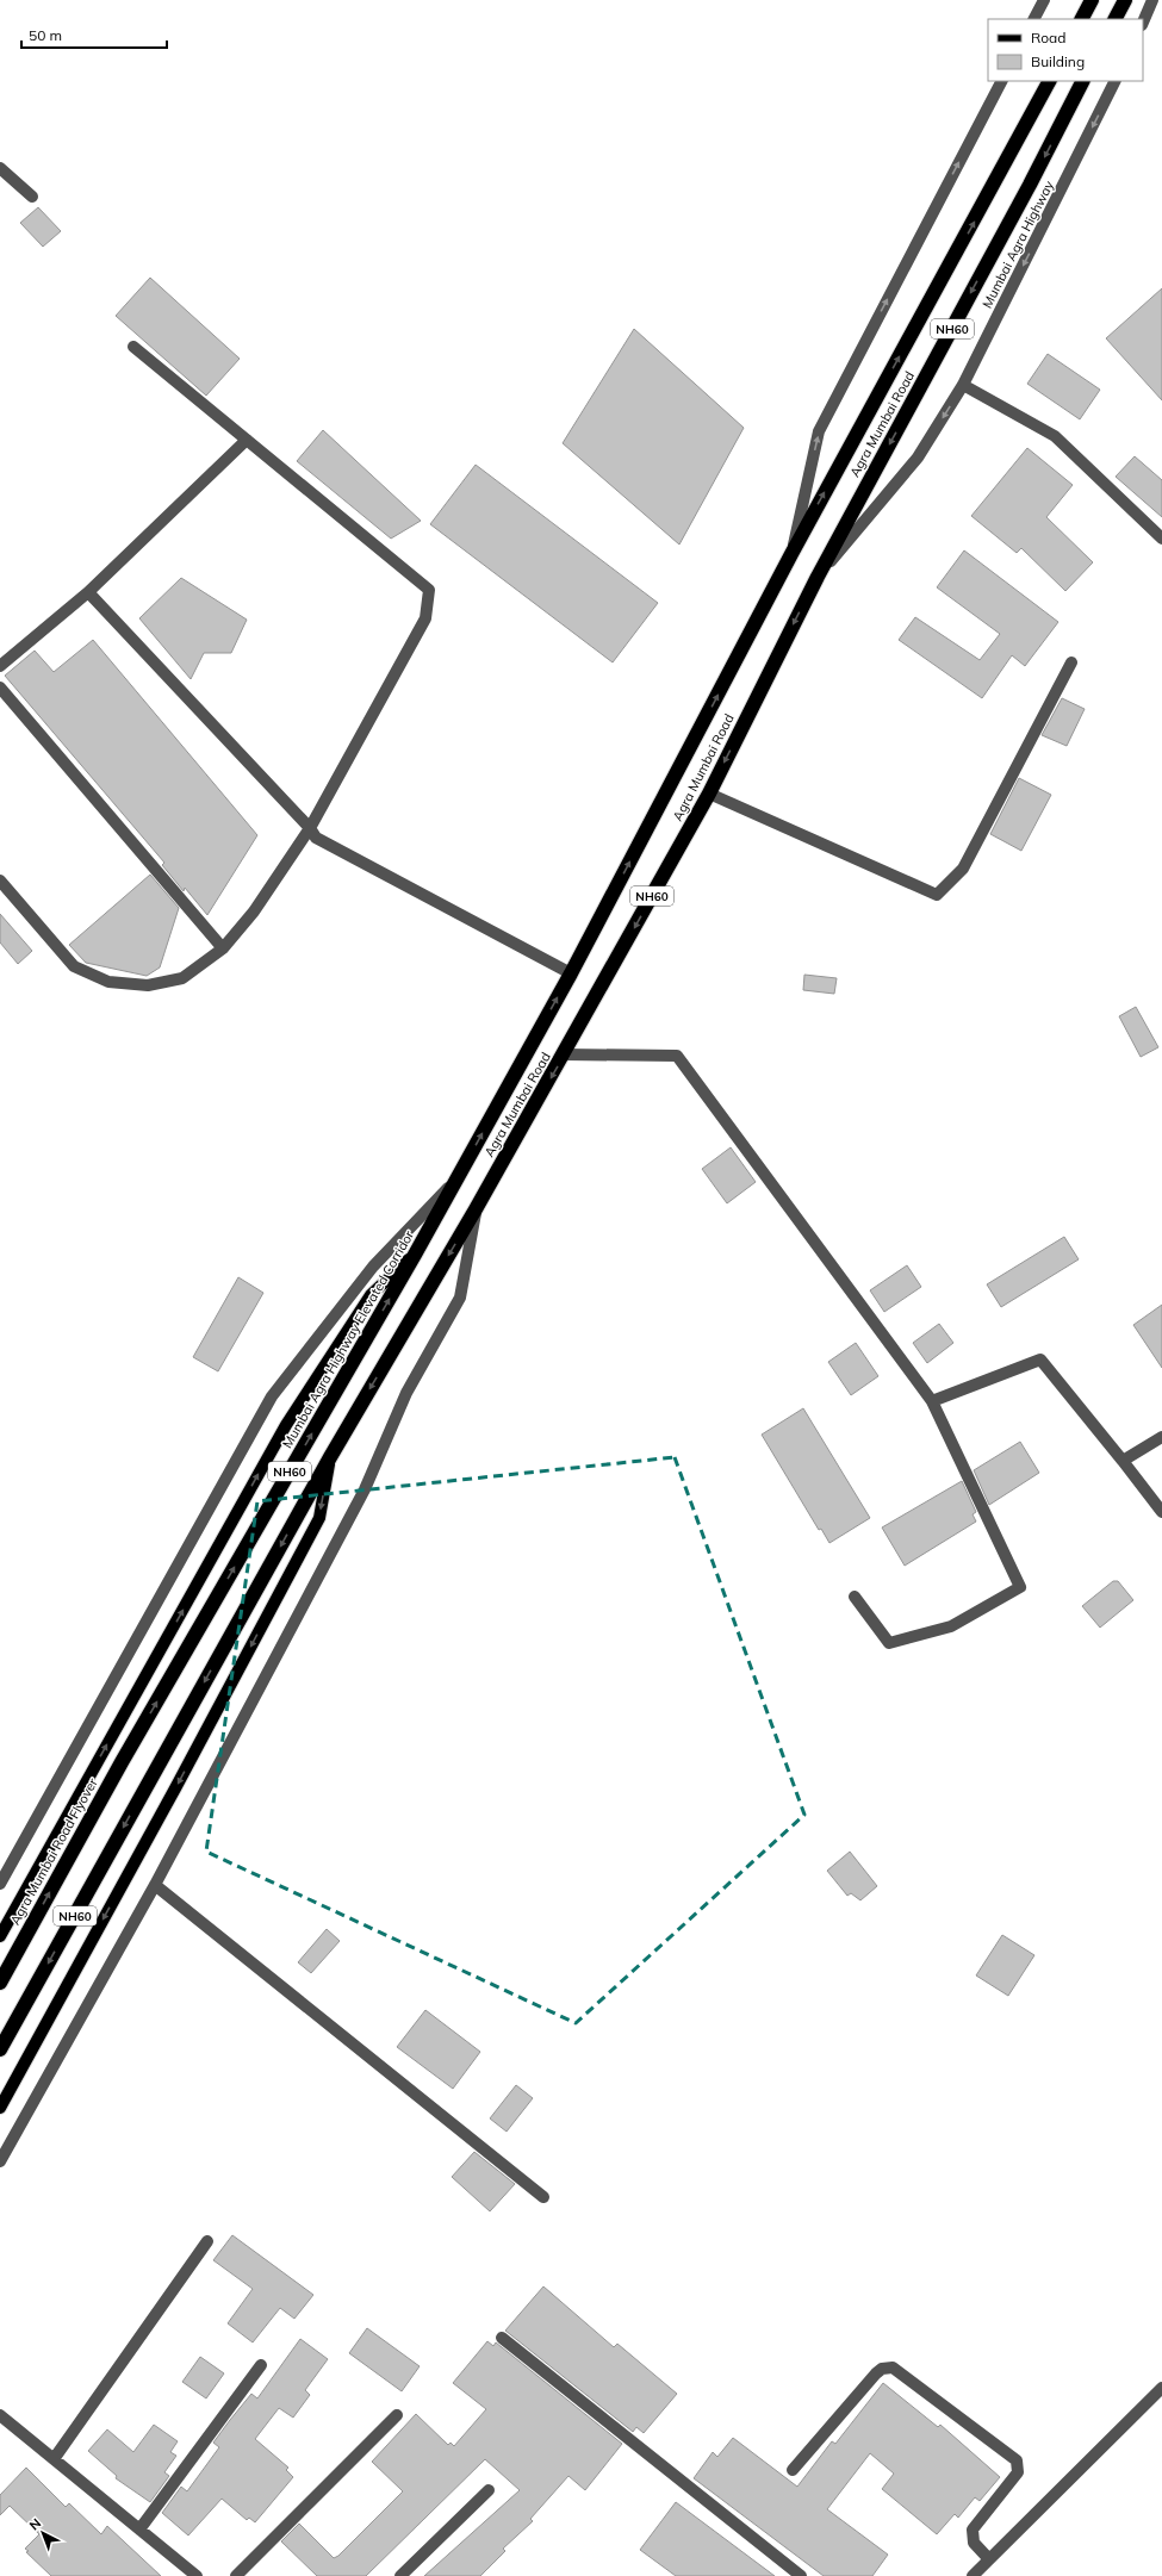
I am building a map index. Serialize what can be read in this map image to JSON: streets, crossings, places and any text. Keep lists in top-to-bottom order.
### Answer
{
  "streets": {
    "highway": [
      "NH60",
      "Agra Mumbai Road",
      "Mumbai Agra Highway Elevated Corridor",
      "Agra Mumbai Road Flyover"
    ],
    "street": ["Mumbai Agra Highway"]
  },
  "crossings": [
    ["Mumbai Agra Highway", "Agra Mumbai Road"],
    ["NH60", "Agra Mumbai Road"],
    ["Agra Mumbai Road", "Mumbai Agra Highway Elevated Corridor"],
    ["Mumbai Agra Highway Elevated Corridor", "Agra Mumbai Road Flyover"]
  ],
  "legend": ["Road", "Building"],
  "scale_bar": "50 m",
  "north": "top left"
}
